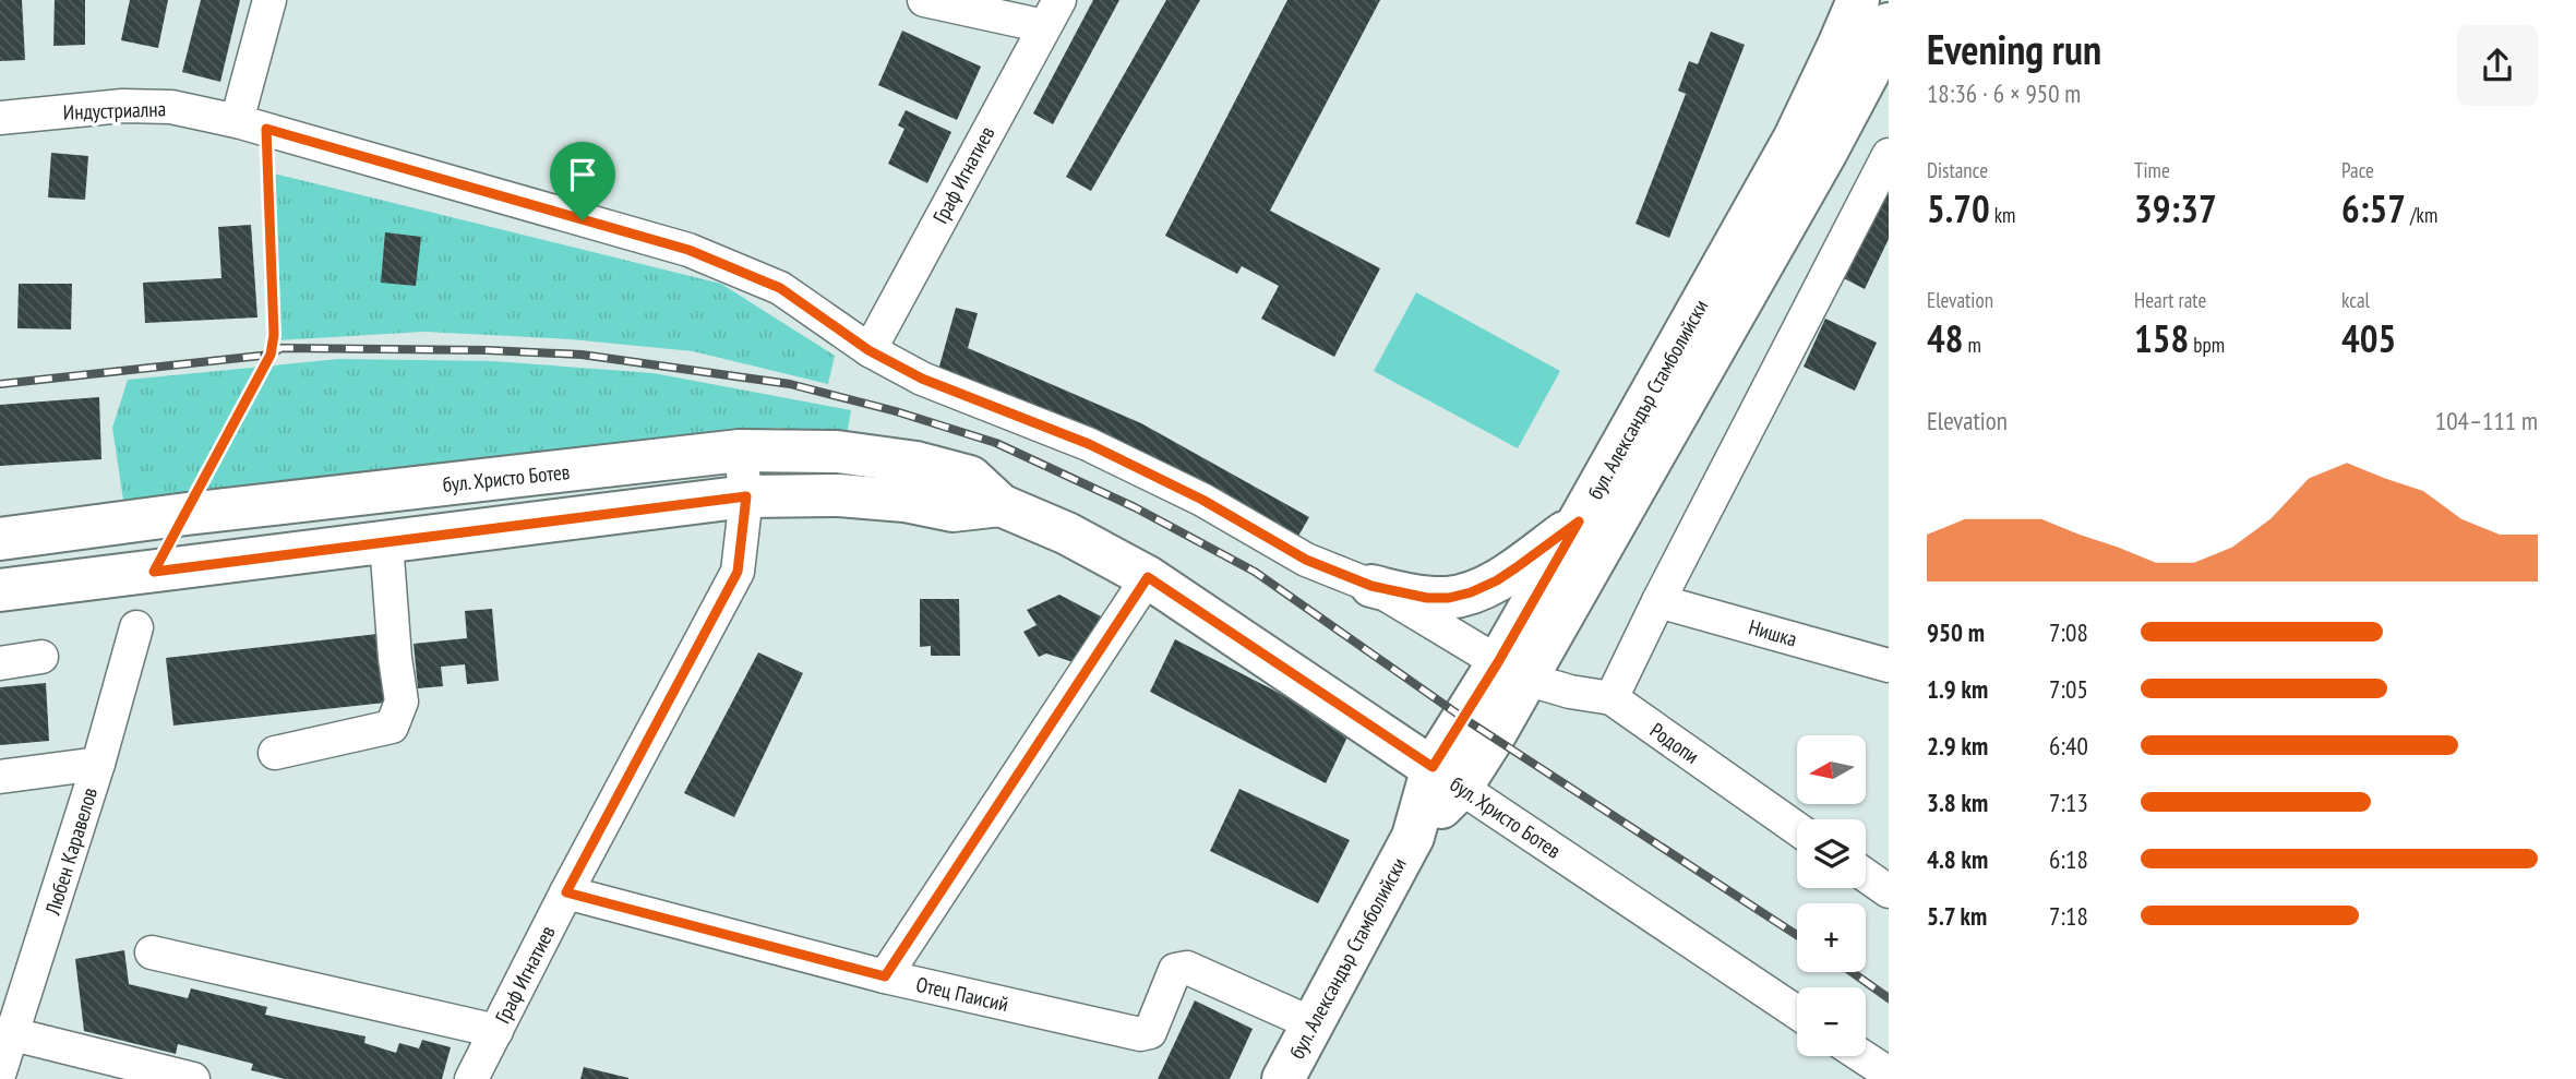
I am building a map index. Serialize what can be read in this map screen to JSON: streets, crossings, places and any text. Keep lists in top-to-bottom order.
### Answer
{
  "streets": {
    "main road": ["бул. Александър Стамболийски", "бул. Христо Ботев"],
    "street": [
      "Индустриална",
      "Граф Игнатиев",
      "Нишка",
      "Родопи",
      "Любен Каравелов",
      "Отец Паисий"
    ]
  },
  "crossings": [
    ["Индустриална", "Граф Игнатиев"],
    ["Индустриална", "бул. Александър Стамболийски"],
    ["Индустриална", "Родопи"],
    ["Граф Игнатиев", "бул. Христо Ботев"],
    ["Граф Игнатиев", "Отец Паисий"],
    ["бул. Александър Стамболийски", "бул. Христо Ботев"],
    ["бул. Александър Стамболийски", "Родопи"],
    ["бул. Александър Стамболийски", "Отец Паисий"]
  ],
  "north": "left",
  "page": {
    "heading": ["Evening run", "18:36 · 6 × 950 m"],
    "stats": [
      ["Distance", "5.70 km"],
      ["Time", "39:37"],
      ["Pace", "6:57 /km"],
      ["Elevation", "48 m"],
      ["Heart rate", "158 bpm"],
      ["kcal", "405"]
    ],
    "chart": ["Elevation", "104–111 m"],
    "list": [
      {
        "name": "950 m",
        "note": "7:08"
      },
      {
        "name": "1.9 km",
        "note": "7:05"
      },
      {
        "name": "2.9 km",
        "note": "6:40"
      },
      {
        "name": "3.8 km",
        "note": "7:13"
      },
      {
        "name": "4.8 km",
        "note": "6:18"
      },
      {
        "name": "5.7 km",
        "note": "7:18"
      }
    ],
    "map_buttons": ["+", "−"]
  }
}
